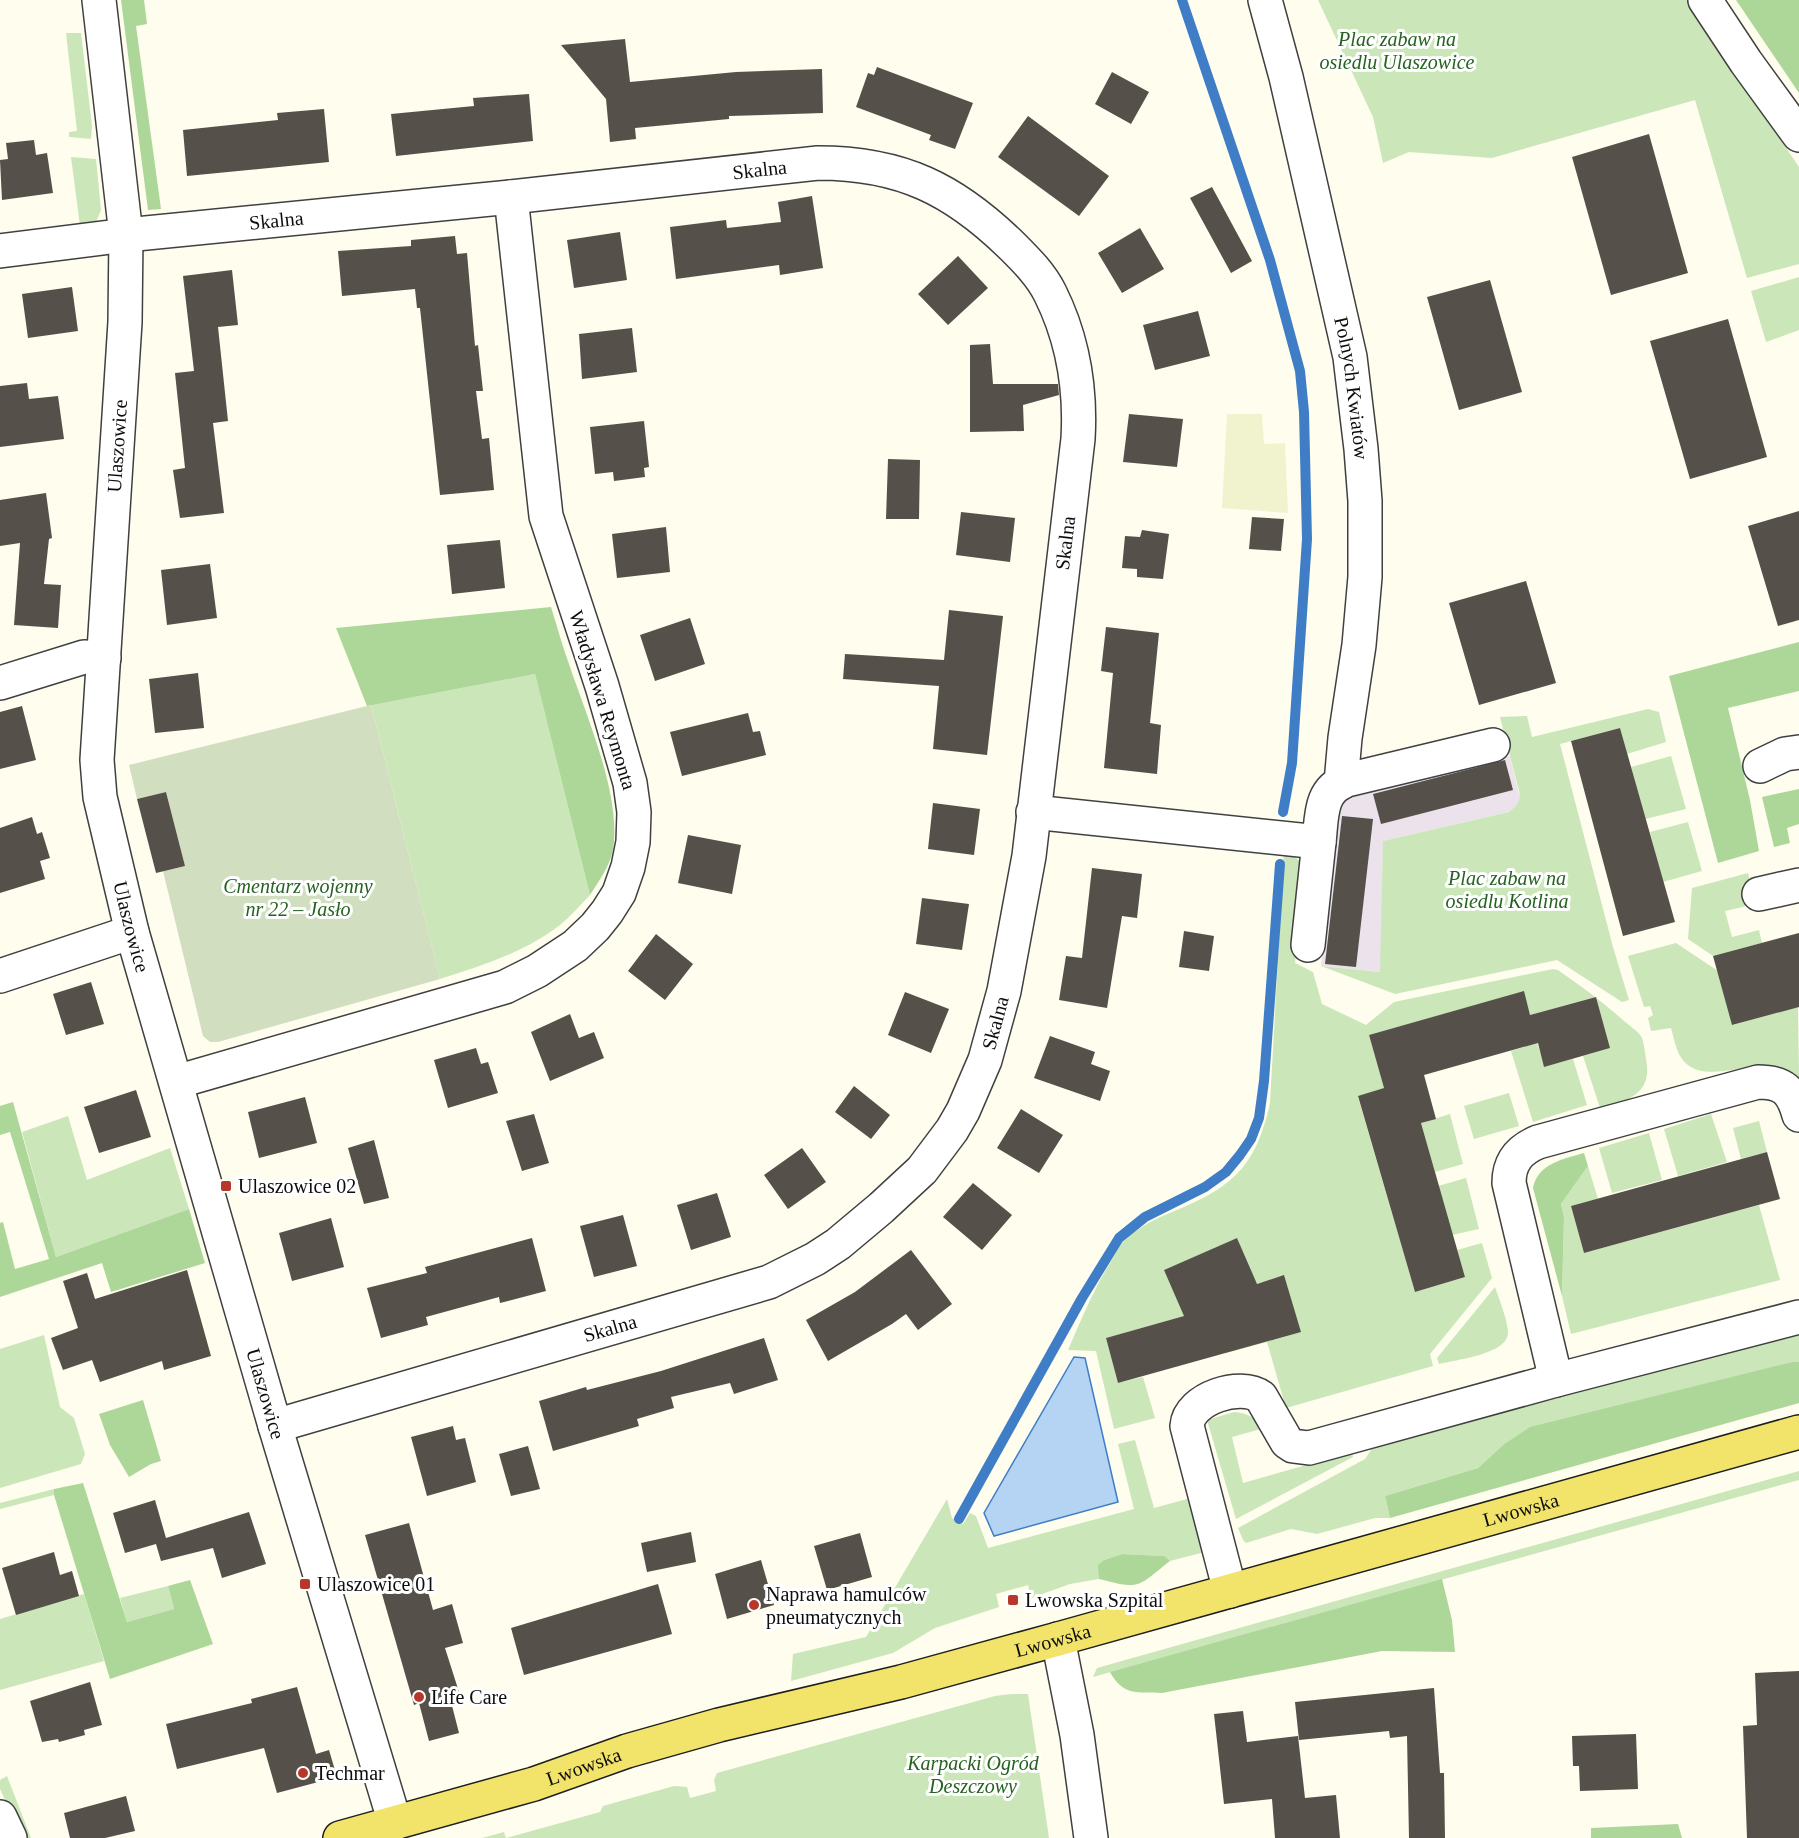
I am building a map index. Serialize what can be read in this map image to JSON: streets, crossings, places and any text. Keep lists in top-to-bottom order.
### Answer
{
  "streets": {
    "main road": ["Lwowska"],
    "street": [
      "Skalna",
      "Polnych Kwiatów",
      "Ulaszowice",
      "Władysława Reymonta"
    ]
  },
  "crossings": [
    ["Skalna", "Ulaszowice"],
    ["Skalna", "Władysława Reymonta"],
    ["Ulaszowice", "Władysława Reymonta"],
    ["Ulaszowice", "Lwowska"]
  ],
  "parks": [
    "Plac zabaw na osiedlu Ulaszowice",
    "Plac zabaw na osiedlu Kotlina",
    "Cmentarz wojenny nr 22 – Jasło",
    "Karpacki Ogród Deszczowy"
  ],
  "places": {
    "transit": ["Ulaszowice 02", "Ulaszowice 01", "Lwowska Szpital"],
    "other": ["Naprawa hamulców pneumatycznych", "Life Care", "Techmar"]
  }
}
